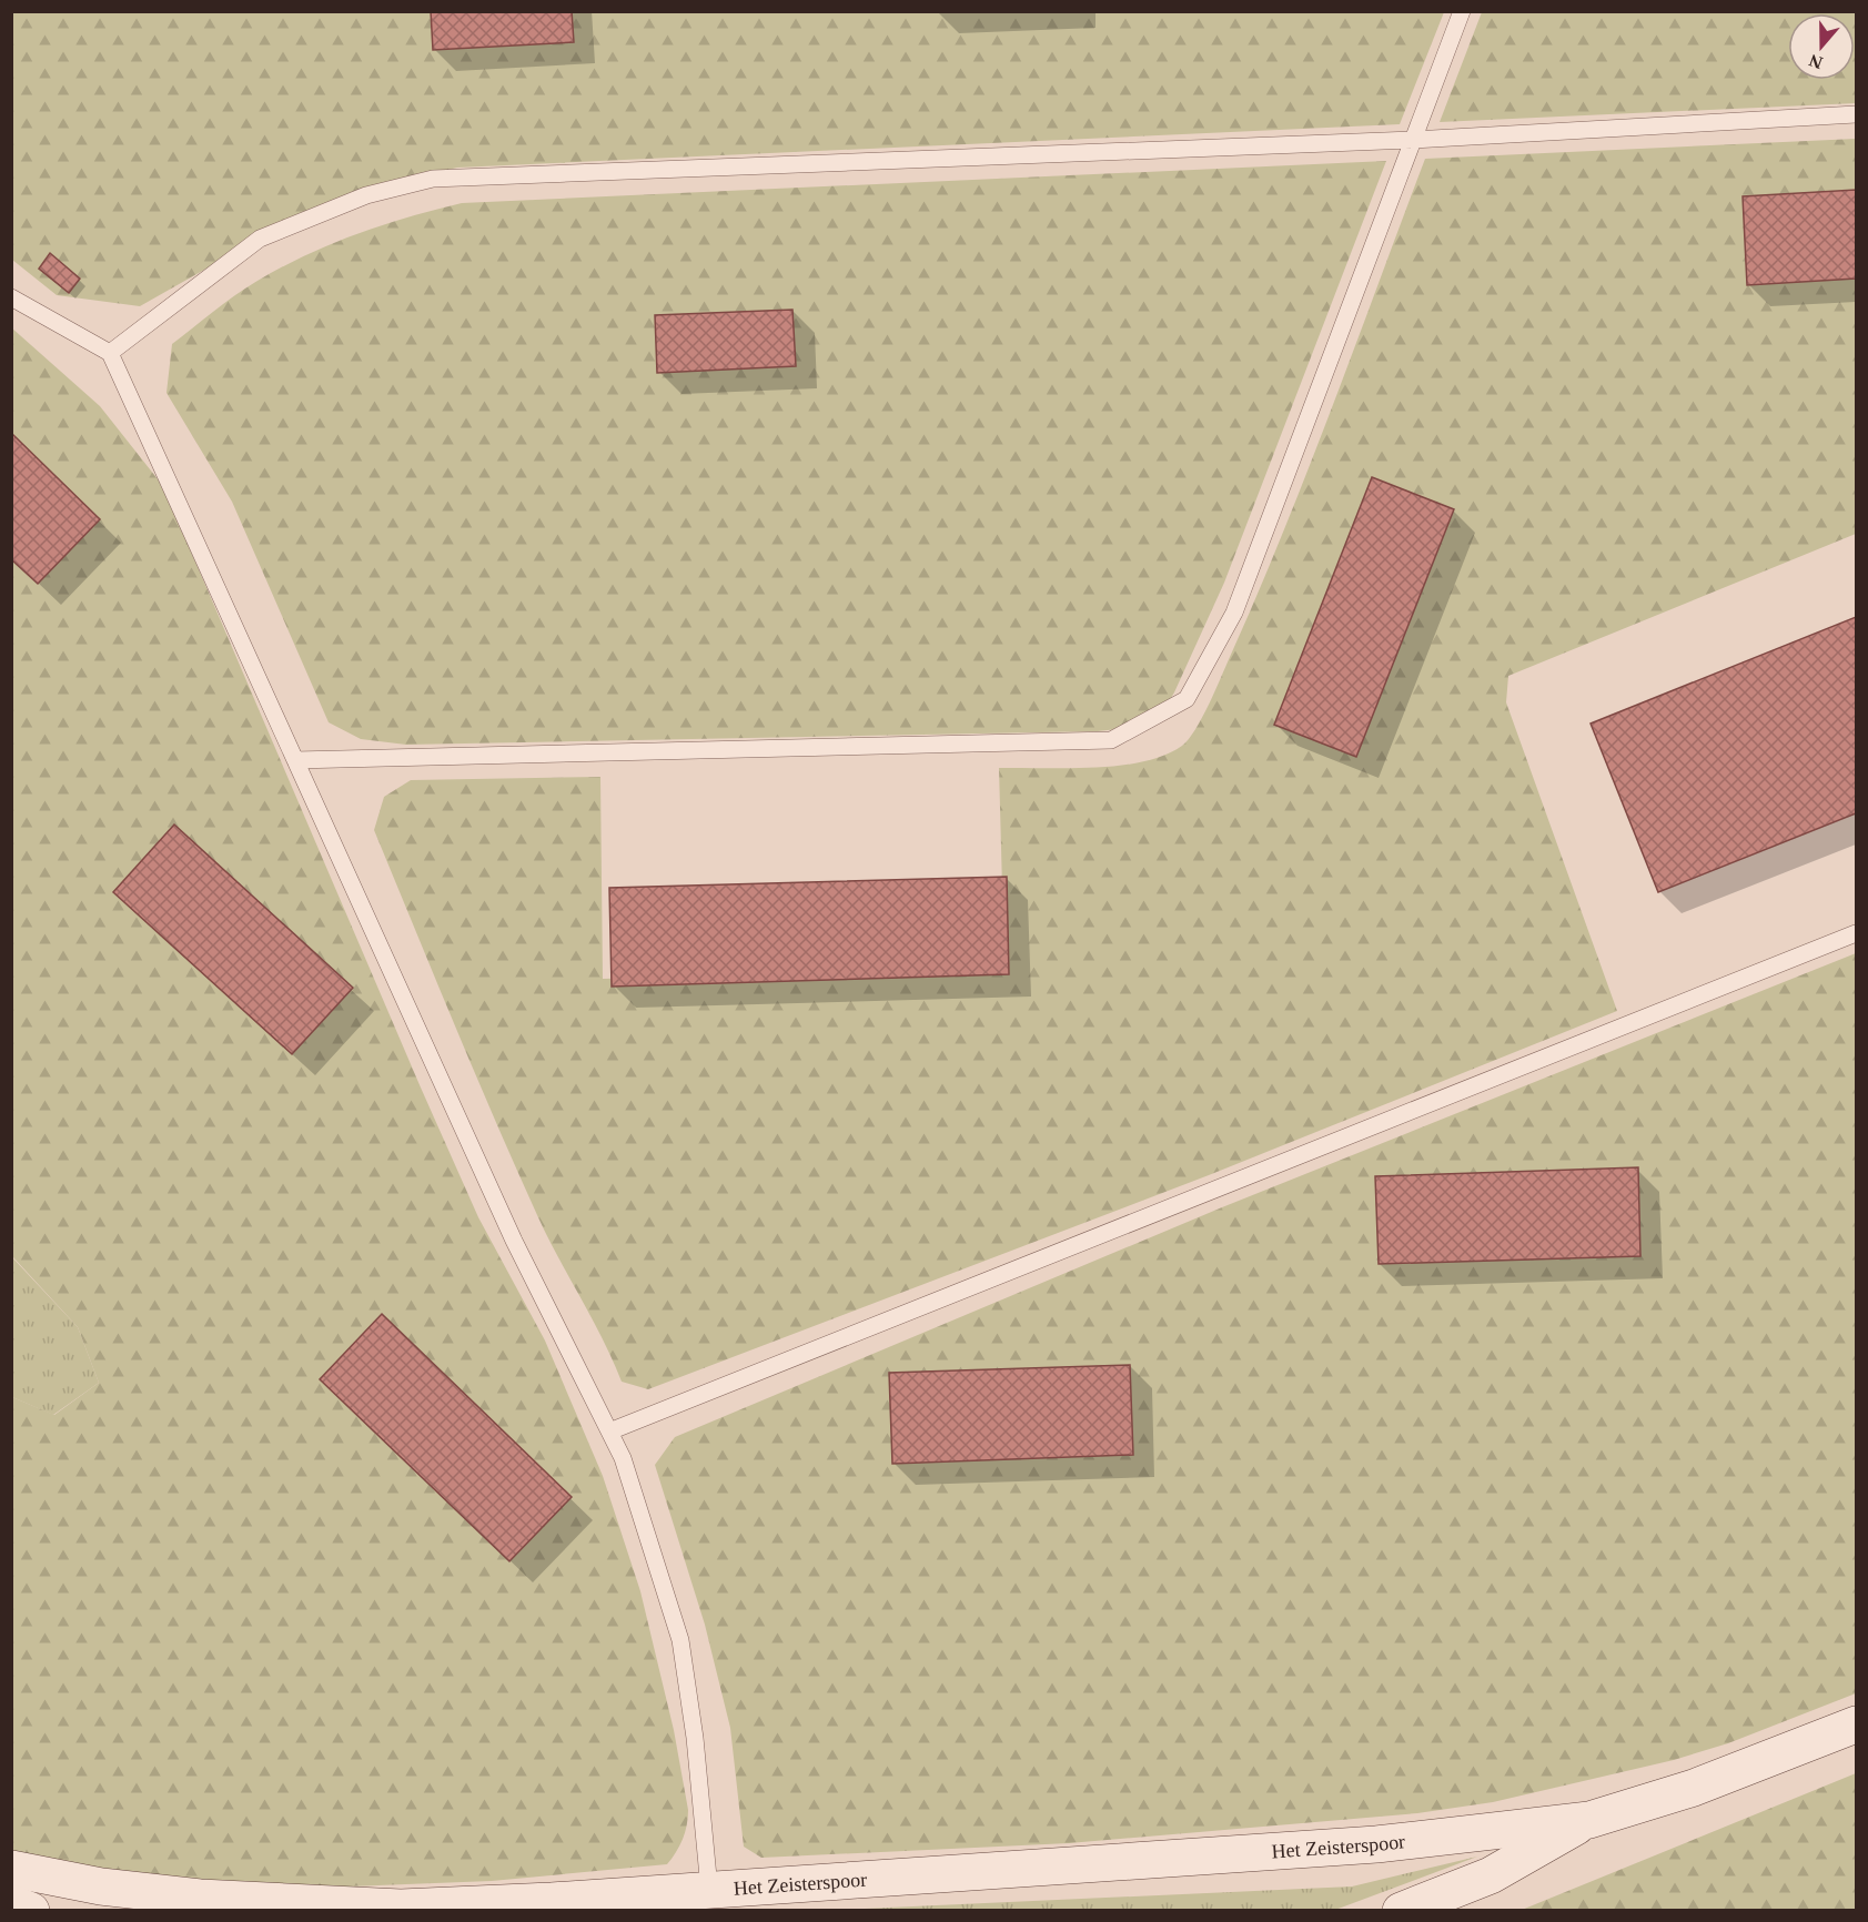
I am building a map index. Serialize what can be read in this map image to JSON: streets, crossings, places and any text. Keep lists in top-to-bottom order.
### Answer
{
  "streets": {
    "street": ["Het Zeisterspoor"]
  },
  "north": "bottom"
}
